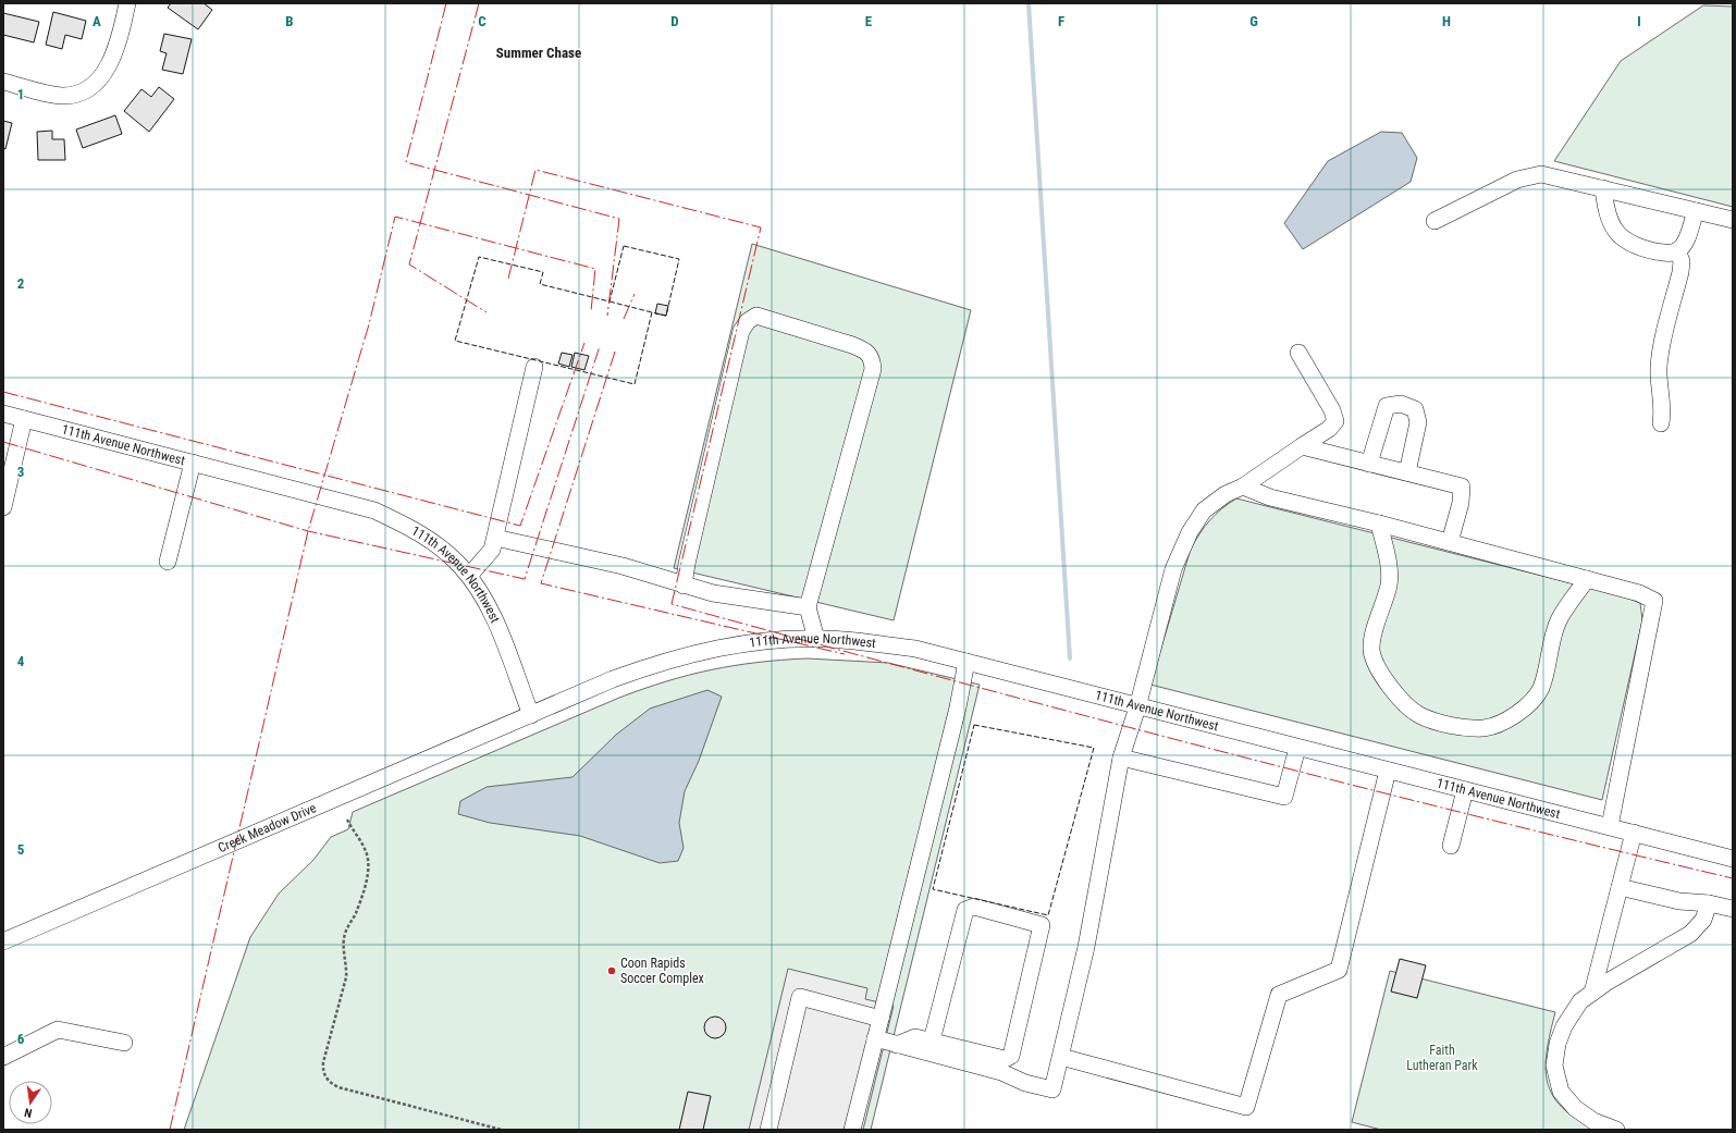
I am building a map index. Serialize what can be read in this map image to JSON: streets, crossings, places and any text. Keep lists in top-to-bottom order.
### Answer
{
  "streets": {
    "street": ["111th Avenue Northwest", "Creek Meadow Drive"]
  },
  "crossings": [
    ["111th Avenue Northwest", "Creek Meadow Drive"]
  ],
  "districts": ["Summer Chase"],
  "parks": ["Faith Lutheran Park"],
  "places": ["Coon Rapids Soccer Complex"],
  "north": "bottom",
  "grid": {
    "columns": [
      "A",
      "B",
      "C",
      "D",
      "E",
      "F",
      "G",
      "H",
      "I"
    ],
    "rows": [
      "1",
      "2",
      "3",
      "4",
      "5",
      "6"
    ]
  }
}
